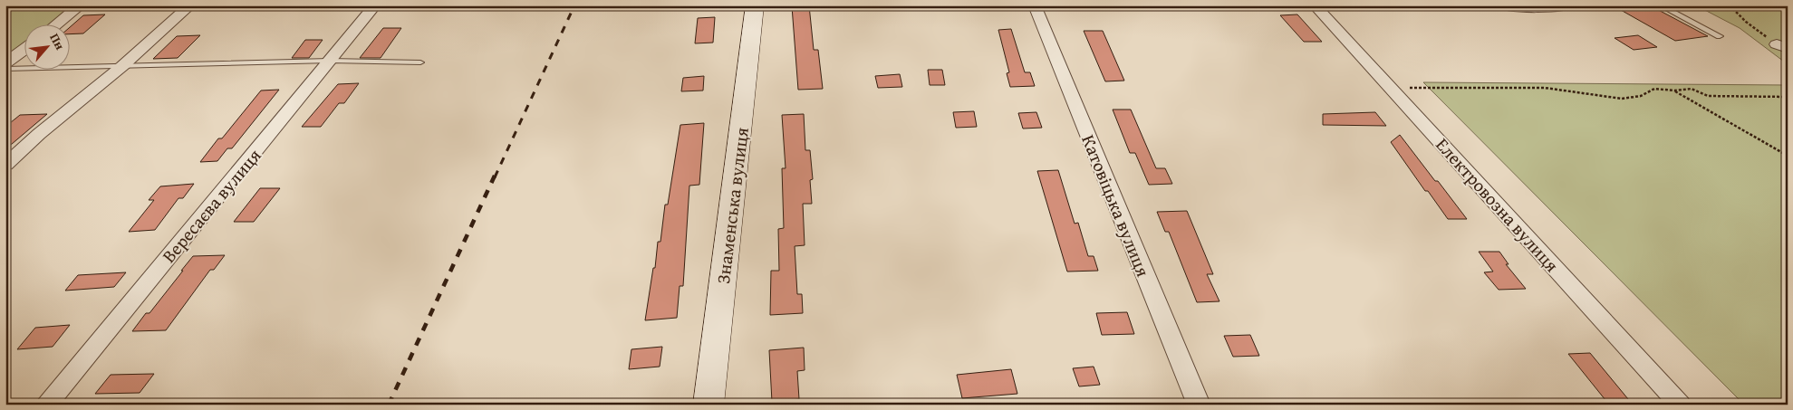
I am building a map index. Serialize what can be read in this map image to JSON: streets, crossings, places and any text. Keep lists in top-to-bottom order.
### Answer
{
  "streets": {
    "main road": ["Знаменська вулиця"],
    "street": ["Електровозна вулиця", "Вересаєва вулиця", "Катовіцька вулиця"]
  },
  "north": "top right"
}
